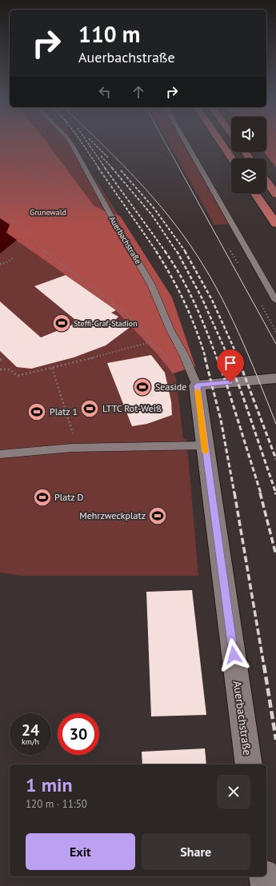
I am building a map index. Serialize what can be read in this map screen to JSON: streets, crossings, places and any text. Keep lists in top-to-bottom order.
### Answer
{
  "streets": {
    "street": ["Auerbachstraße"]
  },
  "parks": ["Grunewald"],
  "places": {
    "sports": [
      "Steffi-Graf-Stadion",
      "Seaside",
      "LTTC Rot-Weiß",
      "Platz 1",
      "Platz D",
      "Mehrzweckplatz"
    ]
  },
  "page": {
    "turn": ["110 m", "Auerbachstraße"],
    "speed": "24 km/h",
    "limit": "30",
    "heading": ["1 min", "120 m · 11:50"],
    "buttons": ["Exit", "Share"]
  }
}
